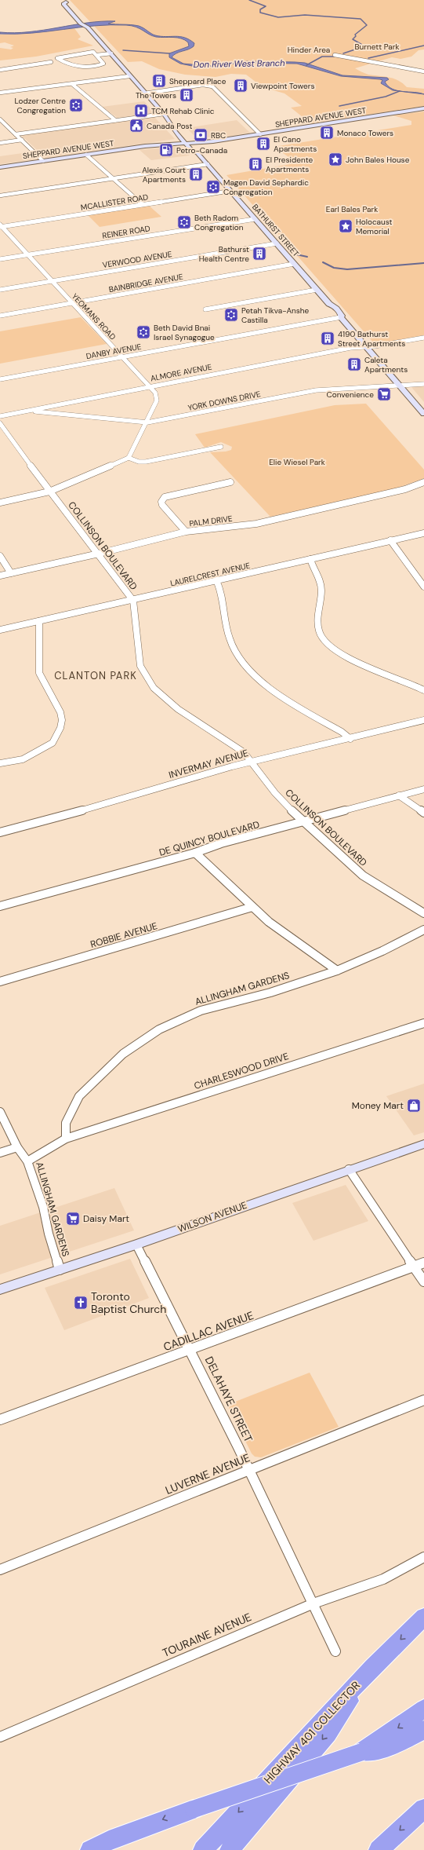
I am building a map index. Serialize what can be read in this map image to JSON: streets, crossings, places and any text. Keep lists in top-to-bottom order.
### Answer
{
  "streets": {
    "highway": ["HIGHWAY 401 COLLECTOR"],
    "main road": ["SHEPPARD AVENUE WEST", "BATHURST STREET", "WILSON AVENUE"],
    "street": [
      "MCALLISTER ROAD",
      "REINER ROAD",
      "VERWOOD AVENUE",
      "BAINBRIDGE AVENUE",
      "YEOMANS ROAD",
      "DANBY AVENUE",
      "ALMORE AVENUE",
      "YORK DOWNS DRIVE",
      "PALM DRIVE",
      "COLLINSON BOULEVARD",
      "LAURELCREST AVENUE",
      "INVERMAY AVENUE",
      "DE QUINCY BOULEVARD",
      "ROBBIE AVENUE",
      "ALLINGHAM GARDENS",
      "CHARLESWOOD DRIVE",
      "CADILLAC AVENUE",
      "DELAHAYE STREET",
      "LUVERNE AVENUE",
      "TOURAINE AVENUE"
    ]
  },
  "crossings": [
    ["SHEPPARD AVENUE WEST", "BATHURST STREET"],
    ["MCALLISTER ROAD", "BATHURST STREET"],
    ["MCALLISTER ROAD", "YEOMANS ROAD"],
    ["BATHURST STREET", "REINER ROAD"],
    ["BATHURST STREET", "VERWOOD AVENUE"],
    ["BATHURST STREET", "BAINBRIDGE AVENUE"],
    ["BATHURST STREET", "DANBY AVENUE"],
    ["BATHURST STREET", "ALMORE AVENUE"],
    ["BATHURST STREET", "YORK DOWNS DRIVE"],
    ["REINER ROAD", "YEOMANS ROAD"],
    ["VERWOOD AVENUE", "YEOMANS ROAD"],
    ["BAINBRIDGE AVENUE", "YEOMANS ROAD"],
    ["YEOMANS ROAD", "DANBY AVENUE"],
    ["YEOMANS ROAD", "ALMORE AVENUE"],
    ["YEOMANS ROAD", "YORK DOWNS DRIVE"],
    ["ALMORE AVENUE", "YORK DOWNS DRIVE"],
    ["PALM DRIVE", "COLLINSON BOULEVARD"],
    ["COLLINSON BOULEVARD", "LAURELCREST AVENUE"],
    ["COLLINSON BOULEVARD", "INVERMAY AVENUE"],
    ["COLLINSON BOULEVARD", "DE QUINCY BOULEVARD"],
    ["ALLINGHAM GARDENS", "CHARLESWOOD DRIVE"],
    ["ALLINGHAM GARDENS", "WILSON AVENUE"],
    ["WILSON AVENUE", "DELAHAYE STREET"],
    ["CADILLAC AVENUE", "DELAHAYE STREET"],
    ["DELAHAYE STREET", "LUVERNE AVENUE"],
    ["DELAHAYE STREET", "TOURAINE AVENUE"]
  ],
  "districts": ["CLANTON PARK"],
  "water": ["Don River West Branch"],
  "parks": [
    "Burnett Park",
    "Hinder Area",
    "Earl Bales Park",
    "Elie Wiesel Park"
  ],
  "places": {
    "building": [
      "Sheppard Place",
      "Viewpoint Towers",
      "The Towers",
      "Monaco Towers",
      "El Cano Apartments",
      "El Presidente Apartments",
      "Alexis Court Apartments",
      "Bathurst Health Centre",
      "4190 Bathurst Street Apartments",
      "Caleta Apartments"
    ],
    "synagogue": [
      "Lodzer Centre Congregation",
      "Magen David Sephardic Congregation",
      "Beth Radom Congregation",
      "Petah Tikva-Anshe Castilla",
      "Beth David Bnai Israel Synagogue"
    ],
    "hospital": ["TCM Rehab Clinic"],
    "public building": ["Canada Post"],
    "bank": ["RBC"],
    "fuel station": ["Petro-Canada"],
    "place": ["John Bales House", "Holocaust Memorial"],
    "supermarket": ["Convenience", "Daisy Mart"],
    "shop": ["Money Mart"],
    "church": ["Toronto Baptist Church"]
  }
}
